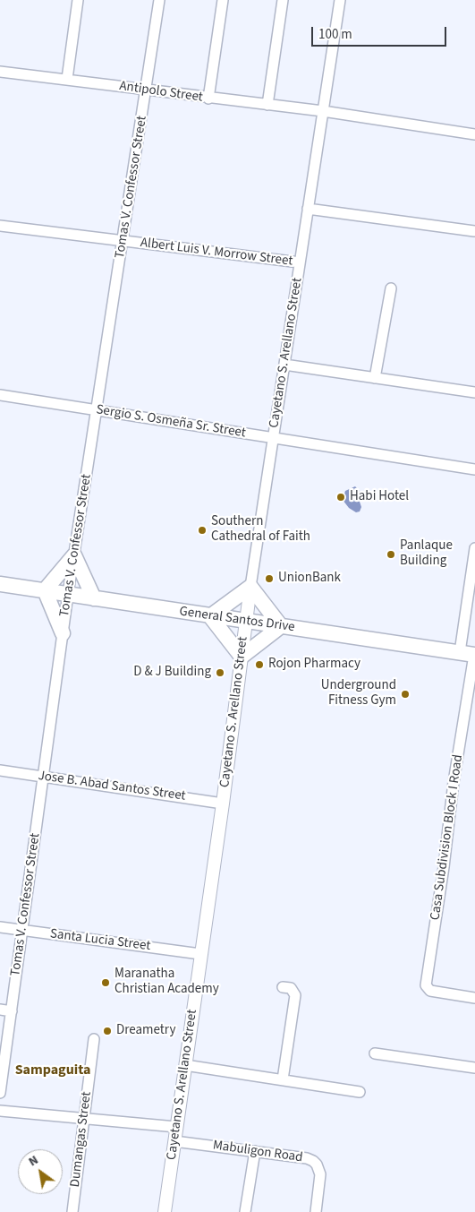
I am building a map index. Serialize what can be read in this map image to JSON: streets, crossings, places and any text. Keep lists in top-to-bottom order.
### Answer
{
  "streets": {
    "highway": ["General Santos Drive"],
    "main road": ["Cayetano S. Arellano Street"],
    "street": [
      "Antipolo Street",
      "Tomas V. Confessor Street",
      "Albert Luis V. Morrow Street",
      "Sergio S. Osmeña Sr. Street",
      "Jose B. Abad Santos Street",
      "Casa Subdivision Block I Road",
      "Santa Lucia Street",
      "Dumangas Street",
      "Mabuligon Road"
    ]
  },
  "crossings": [
    ["Antipolo Street", "Tomas V. Confessor Street"],
    ["Antipolo Street", "Cayetano S. Arellano Street"],
    ["Tomas V. Confessor Street", "Albert Luis V. Morrow Street"],
    ["Tomas V. Confessor Street", "Sergio S. Osmeña Sr. Street"],
    ["Tomas V. Confessor Street", "General Santos Drive"],
    ["Tomas V. Confessor Street", "Jose B. Abad Santos Street"],
    ["Tomas V. Confessor Street", "Santa Lucia Street"],
    ["Albert Luis V. Morrow Street", "Cayetano S. Arellano Street"],
    ["Cayetano S. Arellano Street", "Sergio S. Osmeña Sr. Street"],
    ["Cayetano S. Arellano Street", "General Santos Drive"],
    ["Cayetano S. Arellano Street", "Jose B. Abad Santos Street"],
    ["Cayetano S. Arellano Street", "Santa Lucia Street"],
    ["Cayetano S. Arellano Street", "Mabuligon Road"],
    ["General Santos Drive", "Casa Subdivision Block I Road"]
  ],
  "districts": ["Sampaguita"],
  "places": [
    "Habi Hotel",
    "Southern Cathedral of Faith",
    "Panlaque Building",
    "UnionBank",
    "Rojon Pharmacy",
    "D & J Building",
    "Underground Fitness Gym",
    "Maranatha Christian Academy",
    "Dreametry"
  ],
  "scale_bar": "100 m",
  "north": "top left"
}
